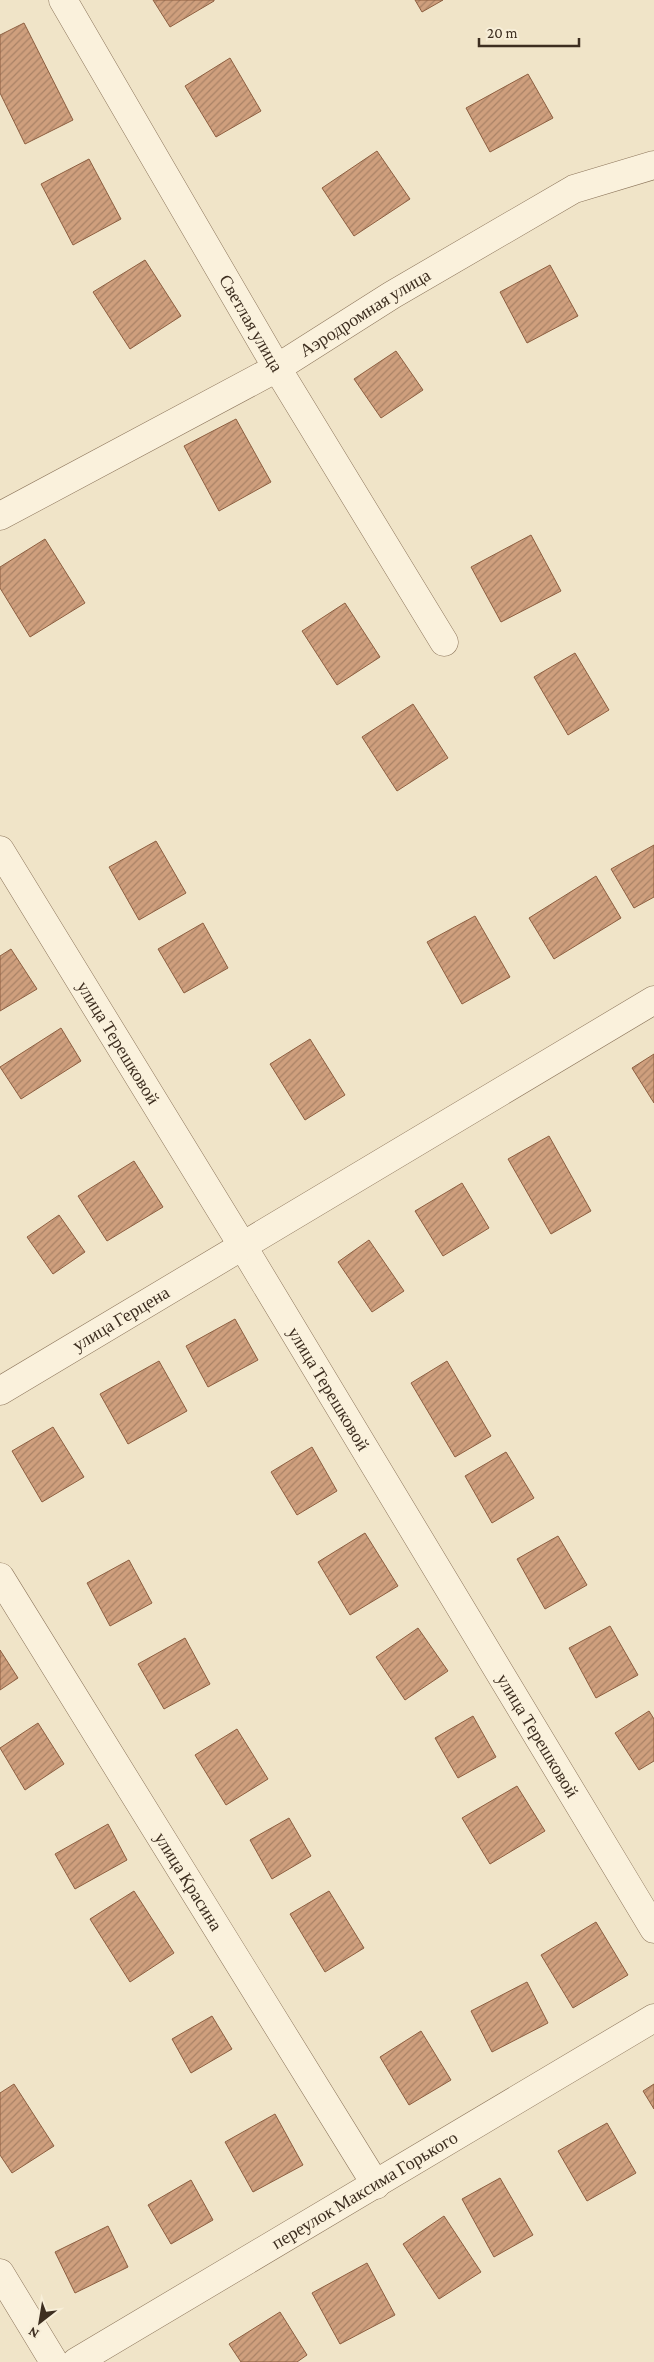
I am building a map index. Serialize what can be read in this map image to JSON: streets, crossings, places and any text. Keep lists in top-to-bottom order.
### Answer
{
  "streets": {
    "street": [
      "Аэродромная улица",
      "Светлая улица",
      "улица Терешковой",
      "улица Герцена",
      "улица Красина",
      "переулок Максима Горького"
    ]
  },
  "crossings": [
    ["Аэродромная улица", "Светлая улица"],
    ["улица Терешковой", "улица Герцена"],
    ["улица Красина", "переулок Максима Горького"]
  ],
  "scale_bar": "20 m",
  "north": "bottom left"
}
